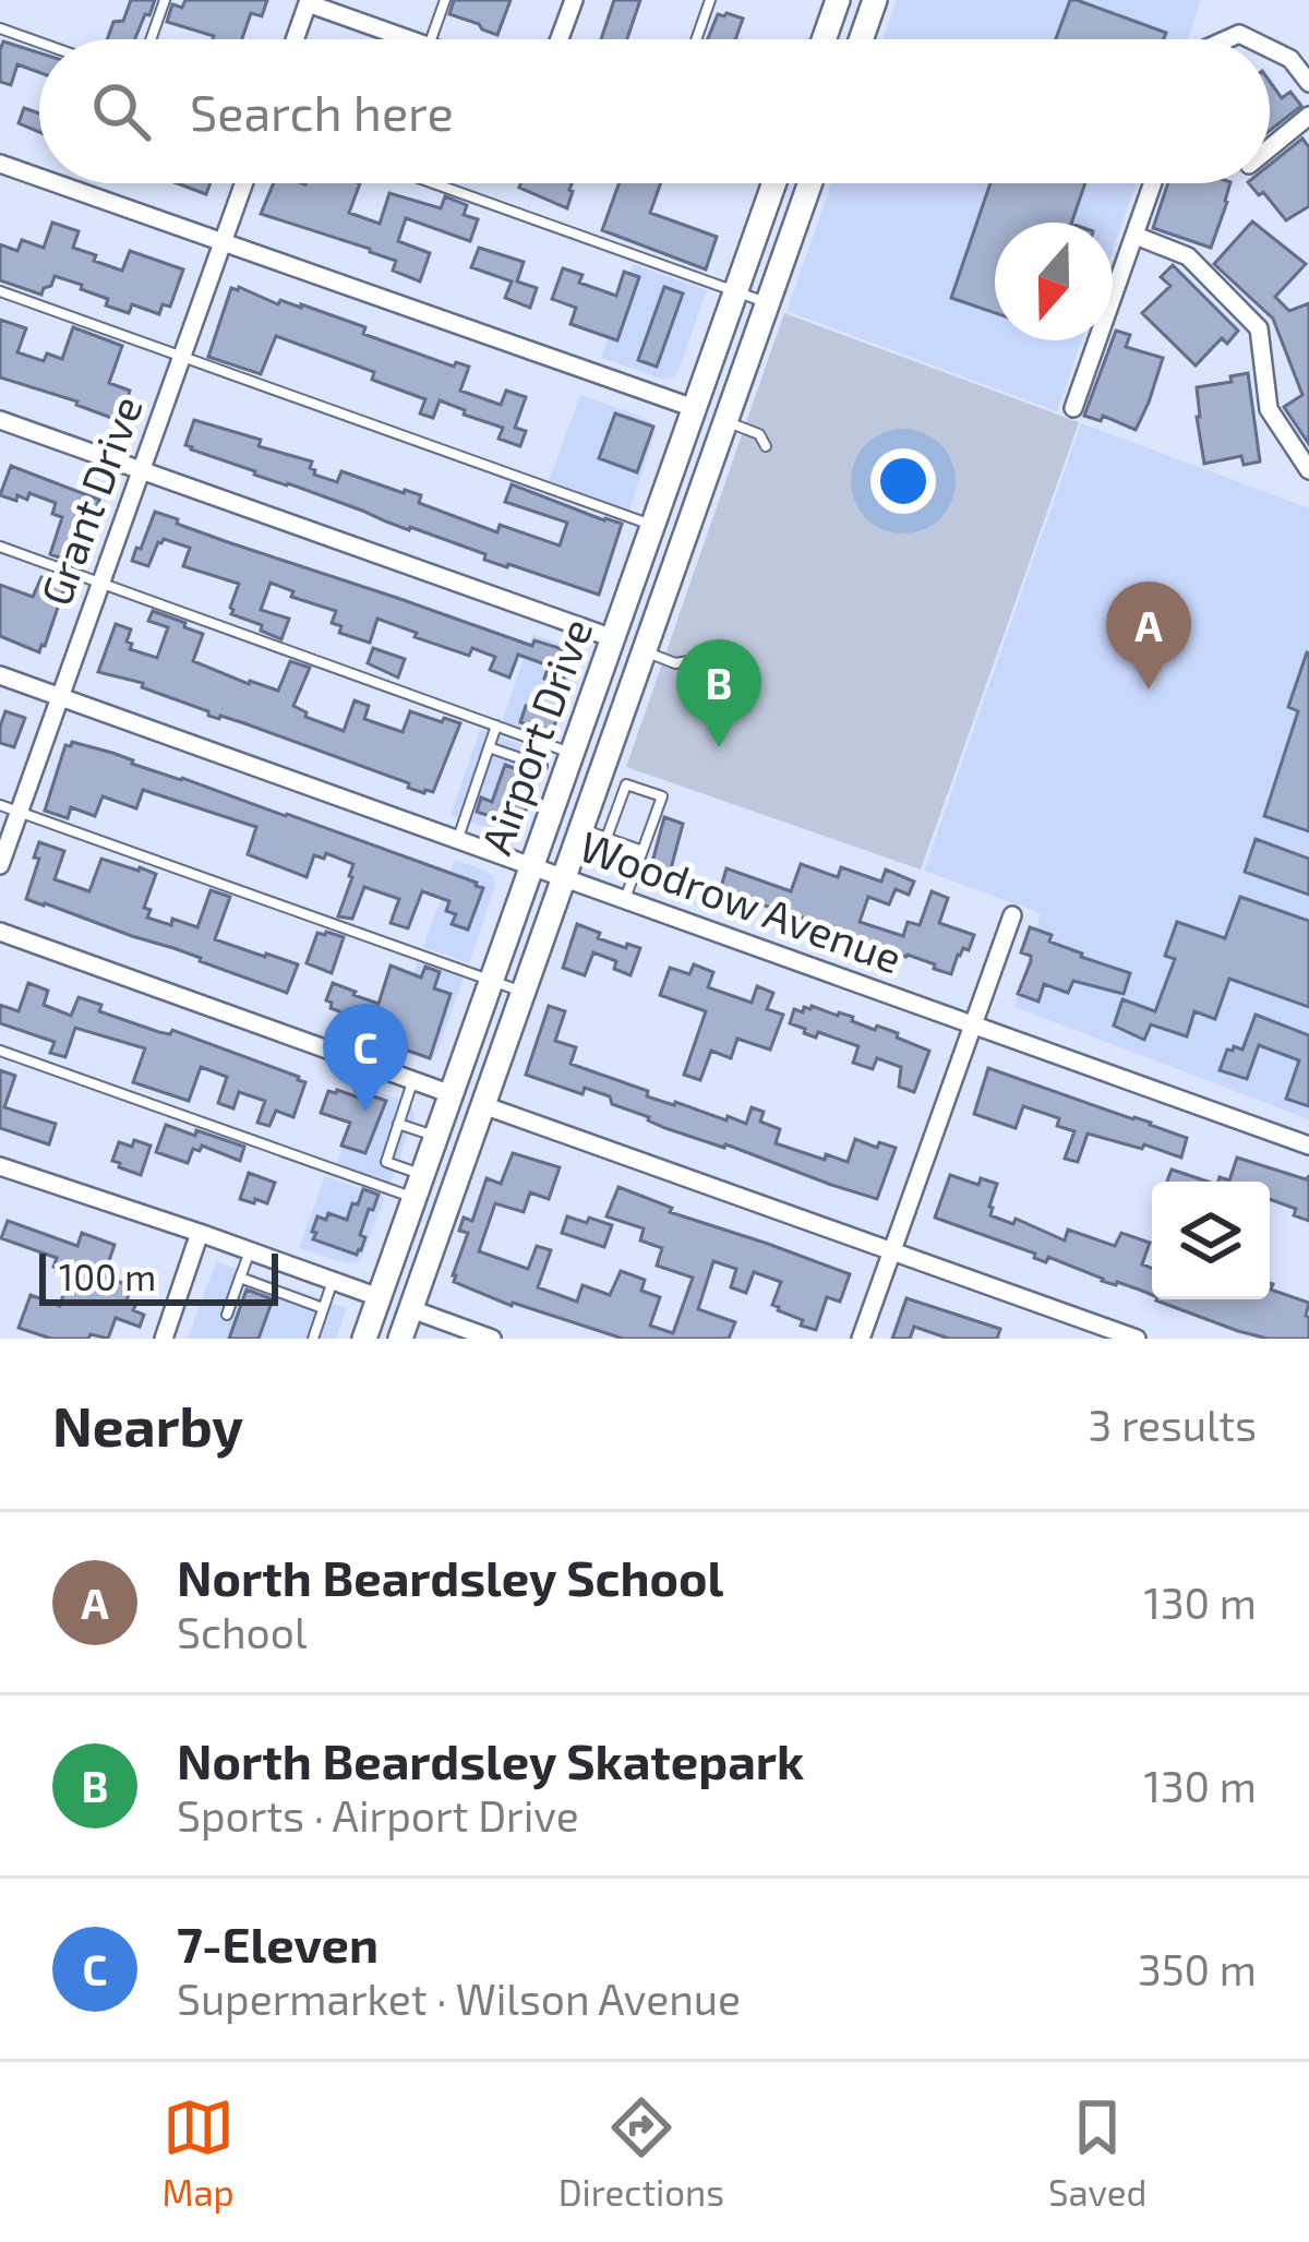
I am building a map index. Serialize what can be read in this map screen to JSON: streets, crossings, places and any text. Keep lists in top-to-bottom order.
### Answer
{
  "streets": {
    "main road": ["Airport Drive"],
    "street": ["Grant Drive", "Woodrow Avenue"]
  },
  "crossings": [
    ["Grant Drive", "Woodrow Avenue"],
    ["Airport Drive", "Woodrow Avenue"]
  ],
  "scale_bar": "100 m",
  "north": "bottom",
  "page": {
    "search": "Search here",
    "pins": ["A", "B", "C"],
    "scale": "100 m",
    "heading": ["Nearby", "3 results"],
    "list": [
      {
        "mark": "A",
        "name": "North Beardsley School",
        "note": "School",
        "value": "130 m"
      },
      {
        "mark": "B",
        "name": "North Beardsley Skatepark",
        "note": "Sports · Airport Drive",
        "value": "130 m"
      },
      {
        "mark": "C",
        "name": "7-Eleven",
        "note": "Supermarket · Wilson Avenue",
        "value": "350 m"
      }
    ],
    "nav": ["Map", "Directions", "Saved"]
  }
}
